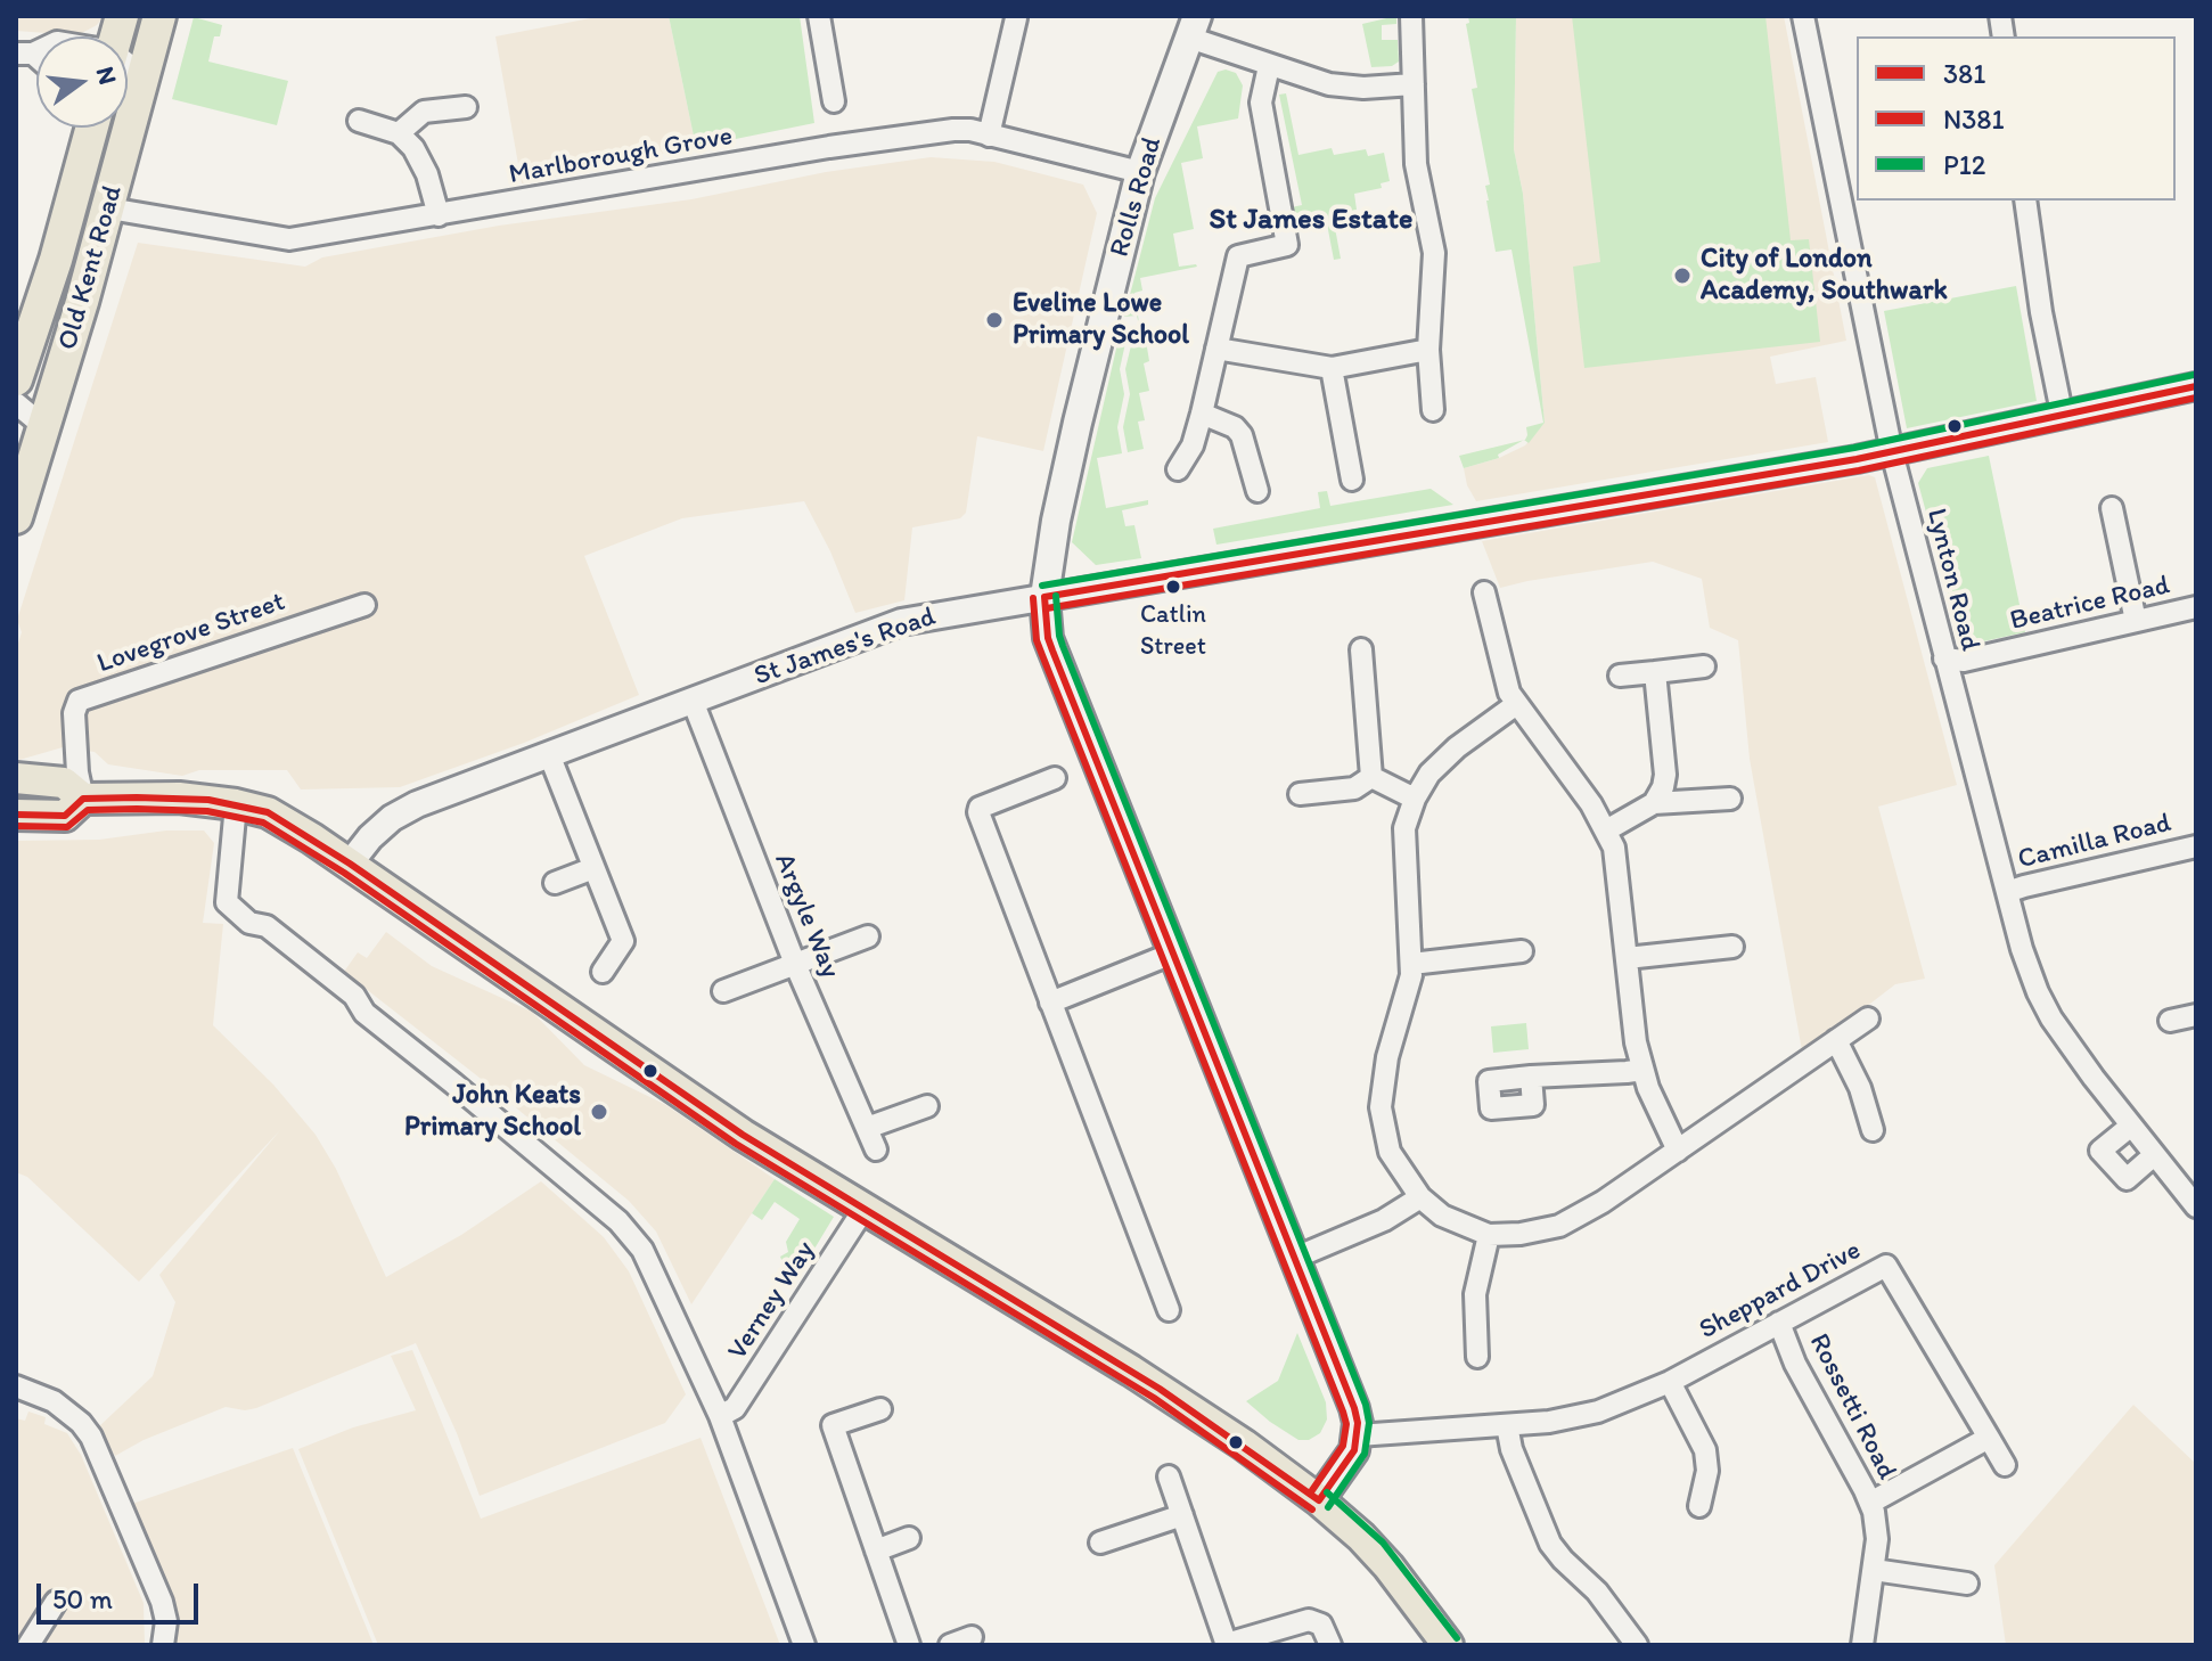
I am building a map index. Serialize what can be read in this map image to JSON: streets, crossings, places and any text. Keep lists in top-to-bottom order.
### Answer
{
  "streets": {
    "highway": ["Old Kent Road"],
    "main road": ["Rolls Road"],
    "street": [
      "Marlborough Grove",
      "Lynton Road",
      "Beatrice Road",
      "Lovegrove Street",
      "St James's Road",
      "Camilla Road",
      "Argyle Way",
      "Sheppard Drive",
      "Verney Way",
      "Rossetti Road"
    ]
  },
  "crossings": [
    ["Marlborough Grove", "Rolls Road"],
    ["Marlborough Grove", "Old Kent Road"],
    ["Rolls Road", "St James's Road"],
    ["Lynton Road", "Beatrice Road"],
    ["Lynton Road", "St James's Road"],
    ["Lynton Road", "Camilla Road"],
    ["St James's Road", "Argyle Way"],
    ["Sheppard Drive", "Rossetti Road"]
  ],
  "districts": ["St James Estate"],
  "places": [
    "City of London Academy, Southwark",
    "Eveline Lowe Primary School",
    "Catlin Street",
    "John Keats Primary School"
  ],
  "lines": ["transit line P12", "transit line 381", "transit line N381"],
  "legend": ["381", "N381", "P12"],
  "scale_bar": "50 m",
  "north": "right"
}
